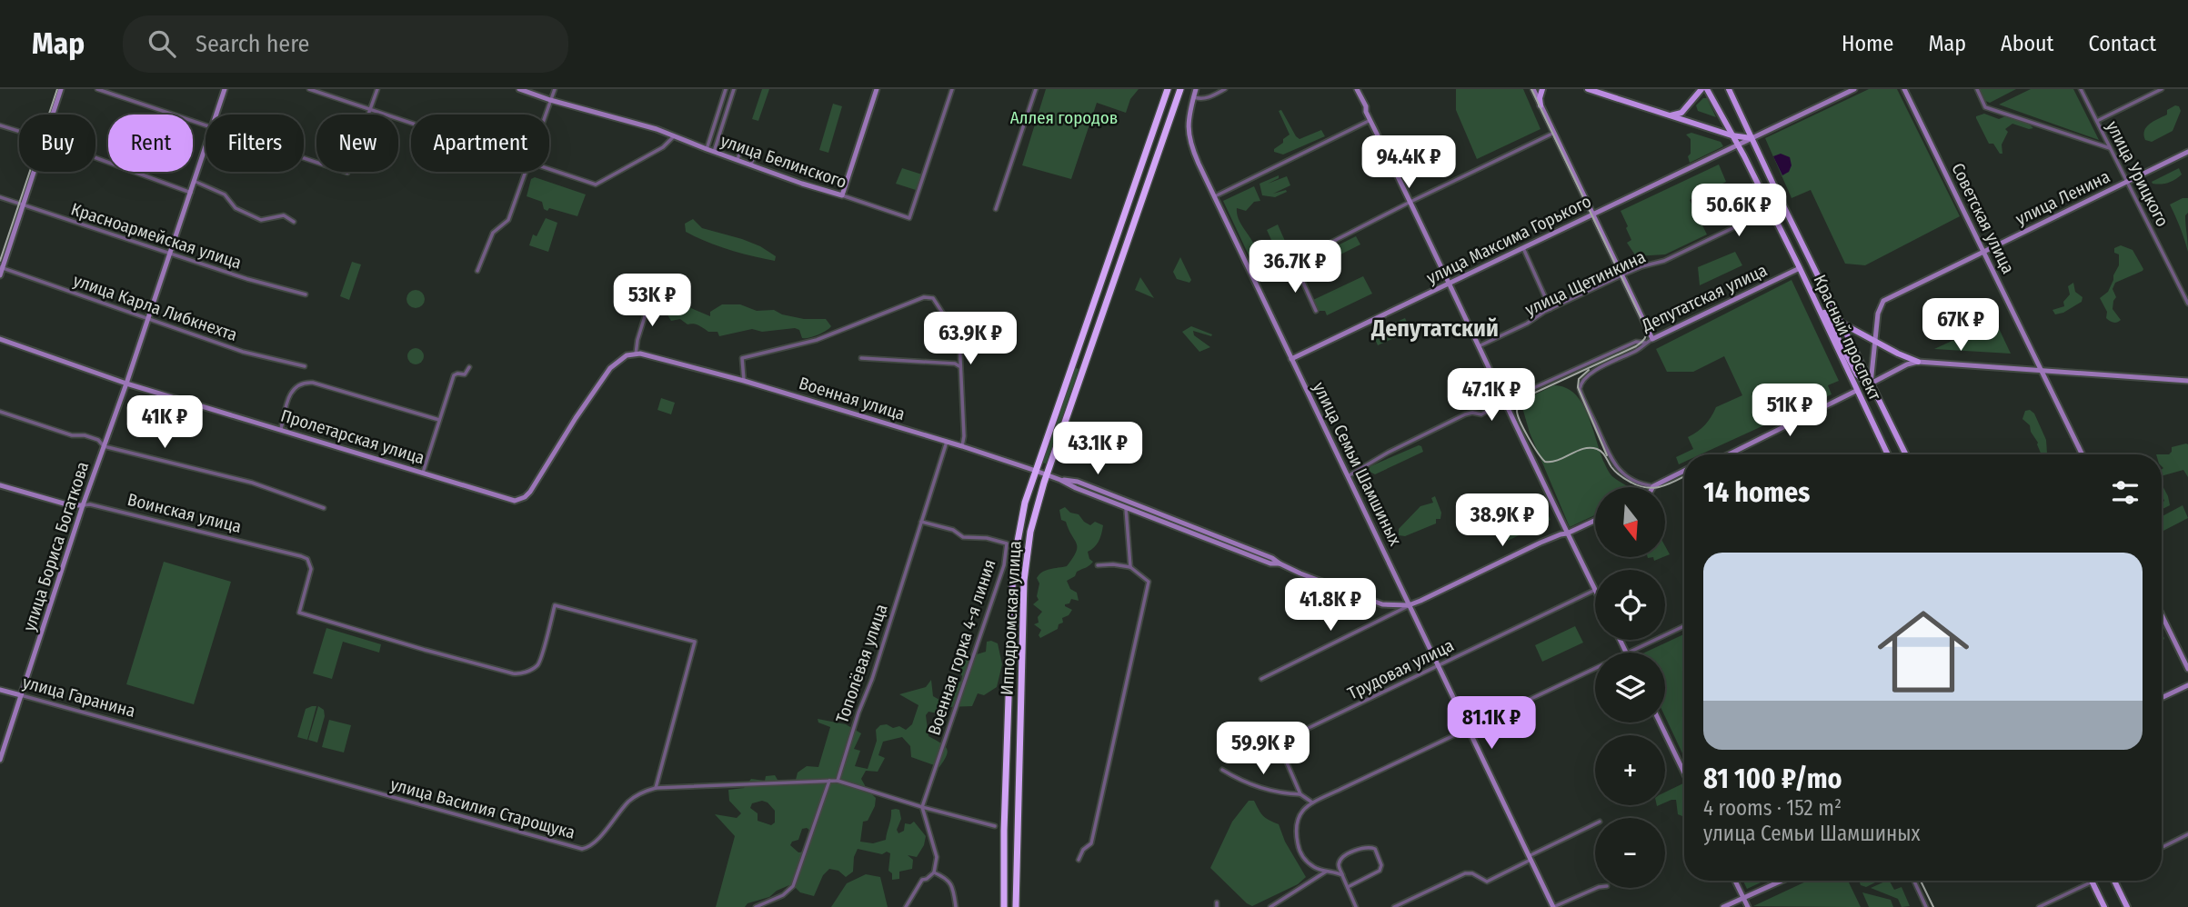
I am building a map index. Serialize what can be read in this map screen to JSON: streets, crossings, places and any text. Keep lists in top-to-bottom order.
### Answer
{
  "streets": {
    "highway": ["Ипподромская улица"],
    "main road": ["Красный проспект"],
    "street": [
      "улица Белинского",
      "улица Урицкого",
      "улица Ленина",
      "Советская улица",
      "Красноармейская улица",
      "улица Максима Горького",
      "улица Щетинкина",
      "Депутатская улица",
      "улица Карла Либкнехта",
      "Военная улица",
      "Пролетарская улица",
      "улица Семьи Шамшиных",
      "Воинская улица",
      "улица Бориса Богаткова",
      "Военная горка 4-я линия",
      "Тополёвая улица",
      "Трудовая улица",
      "улица Гаранина",
      "улица Василия Старощука"
    ]
  },
  "crossings": [
    ["улица Урицкого", "улица Ленина"],
    ["улица Ленина", "Советская улица"],
    ["Красноармейская улица", "улица Бориса Богаткова"],
    ["улица Максима Горького", "Красный проспект"],
    ["улица Максима Горького", "улица Семьи Шамшиных"],
    ["улица Щетинкина", "Красный проспект"],
    ["Депутатская улица", "Красный проспект"],
    ["Депутатская улица", "улица Семьи Шамшиных"],
    ["улица Карла Либкнехта", "улица Бориса Богаткова"],
    ["Военная улица", "Пролетарская улица"],
    ["Военная улица", "улица Семьи Шамшиных"],
    ["Военная улица", "Ипподромская улица"],
    ["Военная улица", "Тополёвая улица"],
    ["Пролетарская улица", "улица Бориса Богаткова"],
    ["улица Семьи Шамшиных", "Трудовая улица"],
    ["Воинская улица", "улица Бориса Богаткова"],
    ["Воинская улица", "улица Василия Старощука"],
    ["улица Бориса Богаткова", "улица Гаранина"],
    ["Военная горка 4-я линия", "Тополёвая улица"],
    ["улица Гаранина", "улица Василия Старощука"]
  ],
  "districts": ["Депутатский"],
  "parks": ["Аллея городов"],
  "north": "bottom",
  "page": {
    "header": "Map",
    "search": "Search here",
    "nav": [
      "Home",
      "Map",
      "About",
      "Contact"
    ],
    "chip": [
      "Buy",
      "Rent",
      "Filters",
      "New",
      "Apartment"
    ],
    "price": [
      "94.4K ₽",
      "50.6K ₽",
      "36.7K ₽",
      "53K ₽",
      "67K ₽",
      "63.9K ₽",
      "47.1K ₽",
      "51K ₽",
      "41K ₽",
      "43.1K ₽",
      "38.9K ₽",
      "41.8K ₽",
      "81.1K ₽",
      "59.9K ₽"
    ],
    "heading": "14 homes",
    "map_buttons": ["+", "−"],
    "list": [
      {
        "name": "81 100 ₽/mo",
        "note": "4 rooms · 152 m² · улица Семьи Шамшиных"
      }
    ]
  }
}
